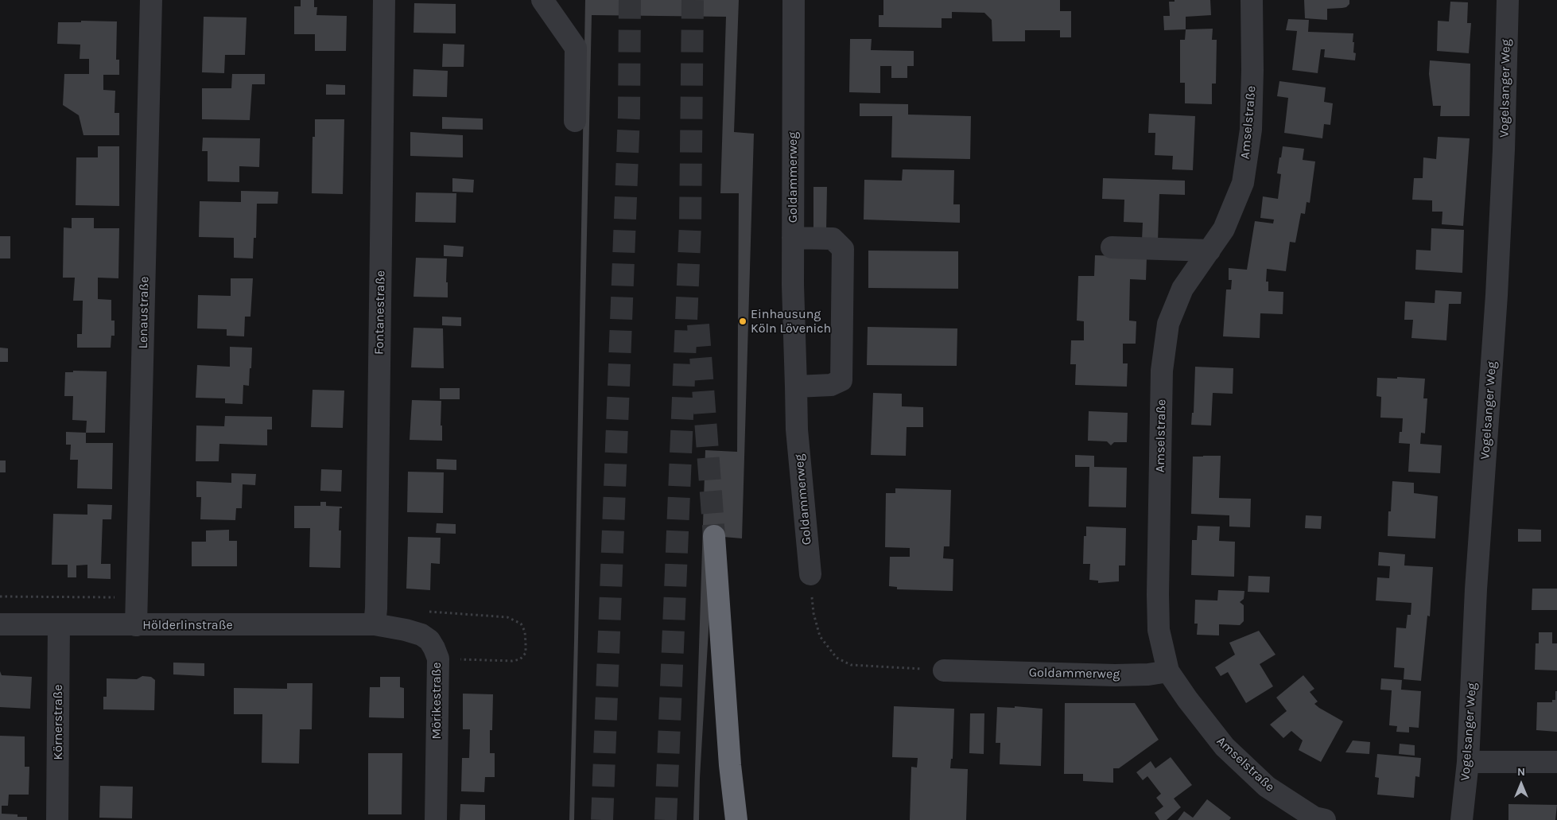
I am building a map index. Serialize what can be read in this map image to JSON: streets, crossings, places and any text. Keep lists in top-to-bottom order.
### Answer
{
  "streets": {
    "street": [
      "Vogelsanger Weg",
      "Amselstraße",
      "Goldammerweg",
      "Lenaustraße",
      "Fontanestraße",
      "Hölderlinstraße",
      "Mörikestraße",
      "Körnerstraße"
    ]
  },
  "crossings": [
    ["Amselstraße", "Goldammerweg"],
    ["Lenaustraße", "Hölderlinstraße"],
    ["Fontanestraße", "Hölderlinstraße"],
    ["Fontanestraße", "Mörikestraße"],
    ["Hölderlinstraße", "Mörikestraße"],
    ["Hölderlinstraße", "Körnerstraße"]
  ],
  "places": ["Einhausung Köln Lövenich"],
  "north": "top"
}
